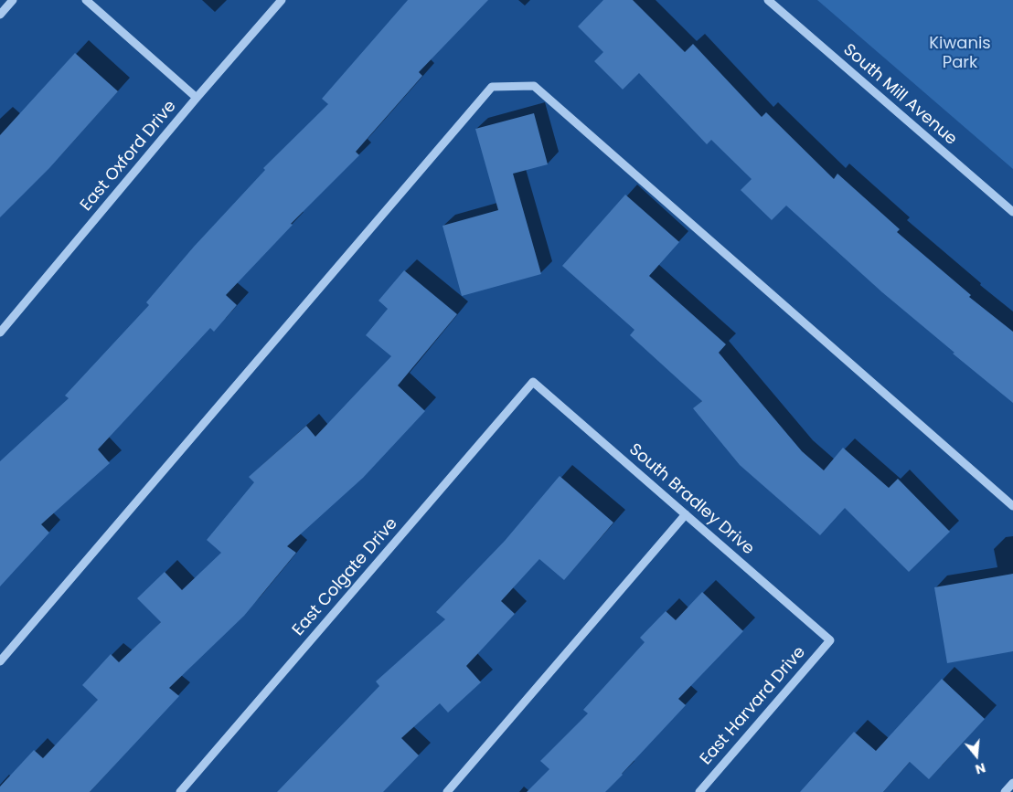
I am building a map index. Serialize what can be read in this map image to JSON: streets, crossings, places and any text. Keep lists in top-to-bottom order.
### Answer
{
  "streets": {
    "street": [
      "South Mill Avenue",
      "East Oxford Drive",
      "South Bradley Drive",
      "East Colgate Drive",
      "East Harvard Drive"
    ]
  },
  "crossings": [
    ["South Bradley Drive", "East Colgate Drive"],
    ["South Bradley Drive", "East Harvard Drive"]
  ],
  "parks": ["Kiwanis Park"],
  "north": "bottom"
}
